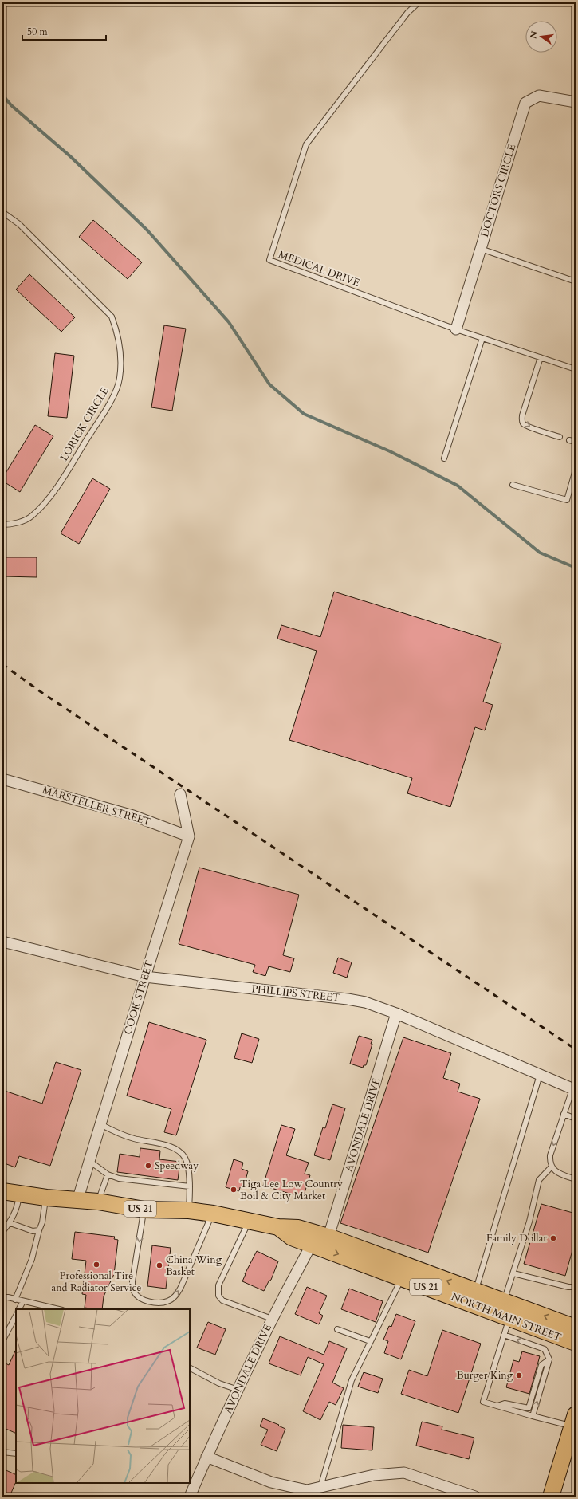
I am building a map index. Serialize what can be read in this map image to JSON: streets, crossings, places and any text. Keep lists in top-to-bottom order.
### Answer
{
  "streets": {
    "main road": ["US 21", "NORTH MAIN STREET"],
    "street": [
      "DOCTORS CIRCLE",
      "MARSTELLER STREET",
      "PHILLIPS STREET",
      "COOK STREET",
      "AVONDALE DRIVE"
    ],
    "lane": ["MEDICAL DRIVE", "LORICK CIRCLE"]
  },
  "crossings": [
    ["DOCTORS CIRCLE", "MEDICAL DRIVE"],
    ["MARSTELLER STREET", "COOK STREET"],
    ["PHILLIPS STREET", "COOK STREET"],
    ["PHILLIPS STREET", "AVONDALE DRIVE"],
    ["COOK STREET", "NORTH MAIN STREET"],
    ["AVONDALE DRIVE", "NORTH MAIN STREET"]
  ],
  "places": [
    "Speedway",
    "Tiga Lee Low Country Boil & City Market",
    "Family Dollar",
    "Professional Tire and Radiator Service",
    "China Wing Basket",
    "Burger King"
  ],
  "scale_bar": "50 m",
  "north": "left"
}
